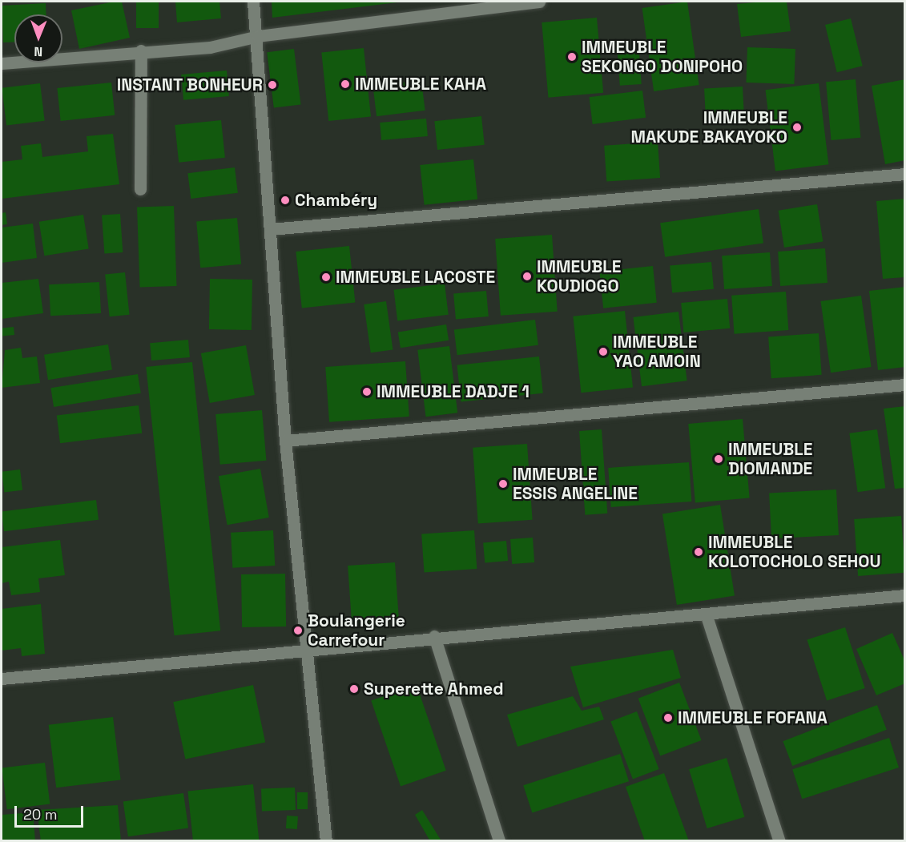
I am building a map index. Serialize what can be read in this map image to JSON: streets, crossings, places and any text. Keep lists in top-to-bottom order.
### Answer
{
  "places": [
    "IMMEUBLE SEKONGO DONIPOHO",
    "IMMEUBLE KAHA",
    "INSTANT BONHEUR",
    "IMMEUBLE MAKUDE BAKAYOKO",
    "Chambéry",
    "IMMEUBLE KOUDIOGO",
    "IMMEUBLE LACOSTE",
    "IMMEUBLE YAO AMOIN",
    "IMMEUBLE DADJE 1",
    "IMMEUBLE DIOMANDE",
    "IMMEUBLE ESSIS ANGELINE",
    "IMMEUBLE KOLOTOCHOLO SEHOU",
    "Boulangerie Carrefour",
    "Superette Ahmed",
    "IMMEUBLE FOFANA"
  ],
  "scale_bar": "20 m",
  "north": "bottom"
}
